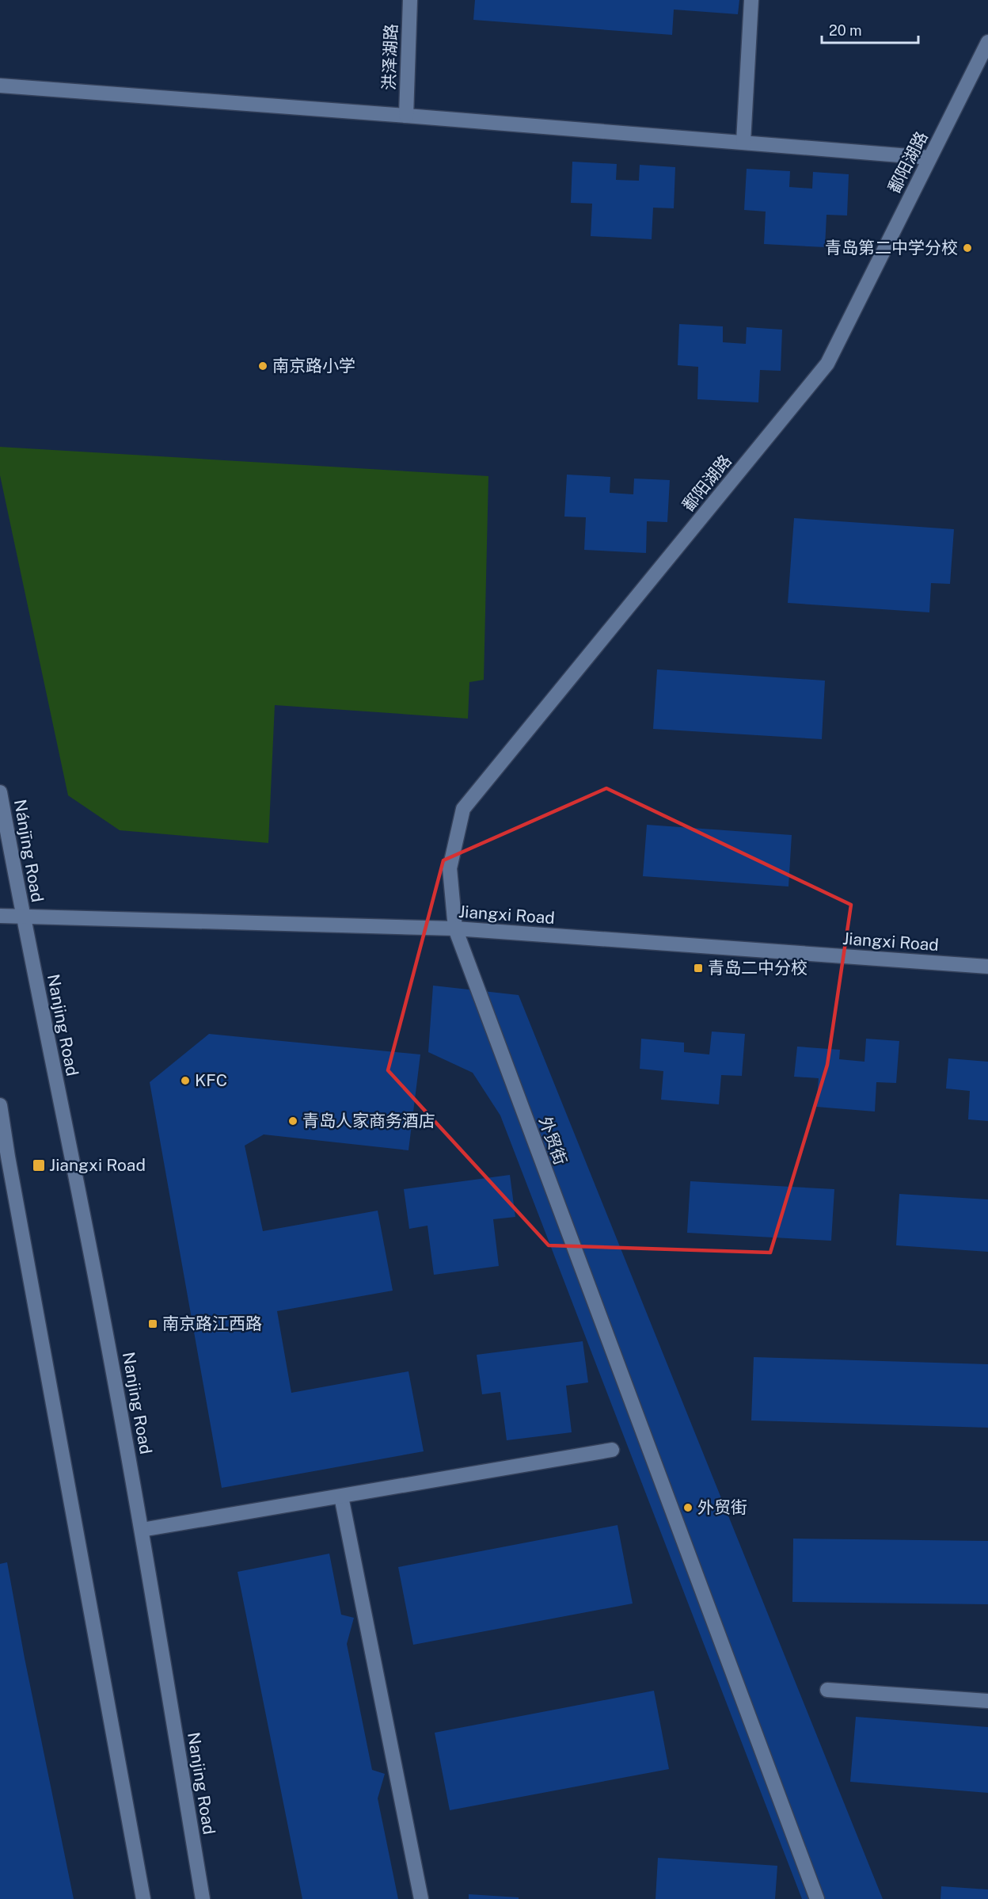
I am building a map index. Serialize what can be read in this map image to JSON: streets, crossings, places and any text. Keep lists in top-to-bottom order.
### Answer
{
  "streets": {
    "street": [
      "洪泽湖路",
      "鄱阳湖路",
      "Nánjīng Road",
      "Jiangxi Road",
      "Nanjing Road",
      "外贸街"
    ]
  },
  "crossings": [
    ["鄱阳湖路", "Jiangxi Road"],
    ["鄱阳湖路", "外贸街"],
    ["Nánjīng Road", "Jiangxi Road"],
    ["Nánjīng Road", "Nanjing Road"],
    ["Jiangxi Road", "Nanjing Road"],
    ["Jiangxi Road", "外贸街"]
  ],
  "places": {
    "other": [
      "青岛第二中学分校",
      "南京路小学",
      "KFC",
      "青岛人家商务酒店",
      "外贸街"
    ],
    "transit": ["青岛二中分校", "Jiangxi Road", "南京路江西路"]
  },
  "scale_bar": "20 m"
}
